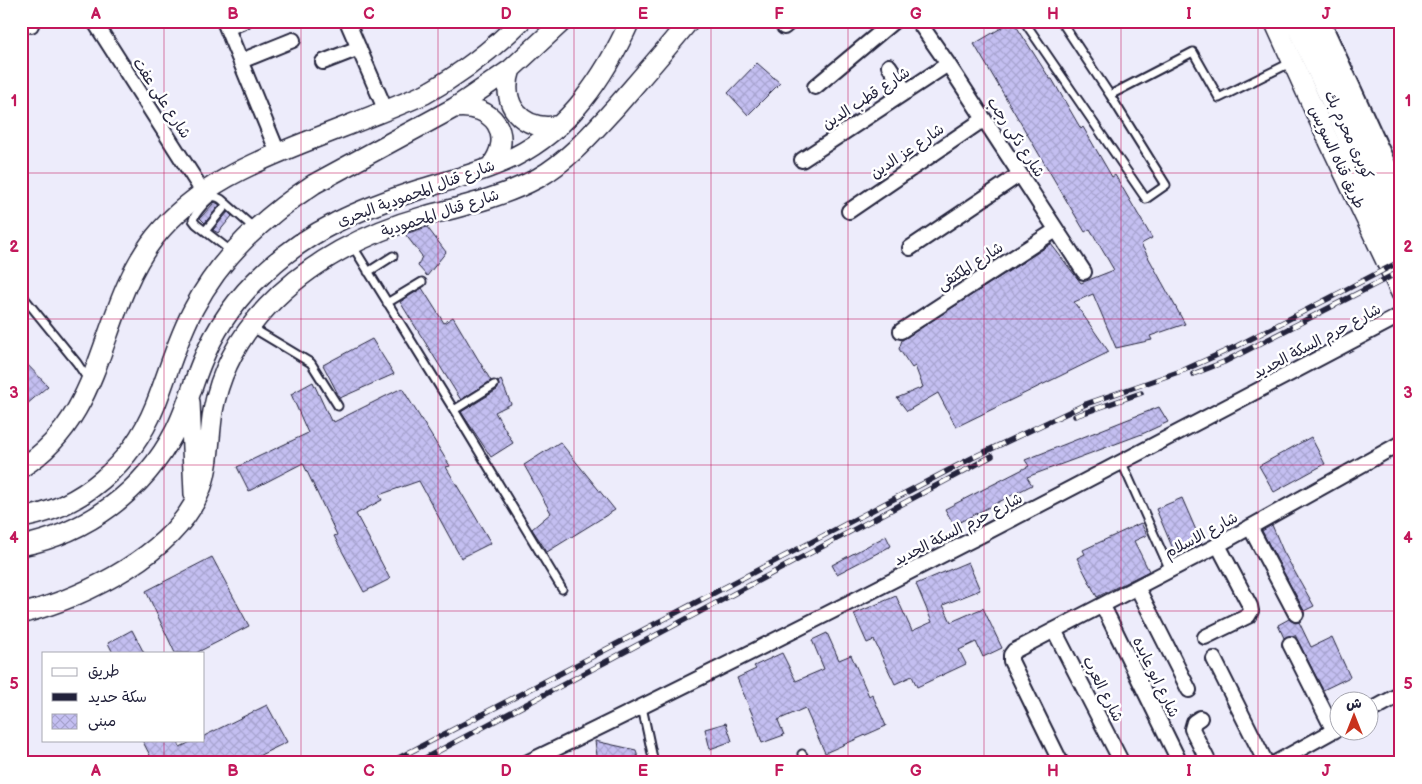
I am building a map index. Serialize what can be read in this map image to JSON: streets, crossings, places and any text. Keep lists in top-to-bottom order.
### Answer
{
  "streets": {
    "highway": ["كوبرى محرم بك"],
    "street": [
      "شارع على عفت",
      "شارع قطب الدين",
      "شارع ذكى رجب",
      "شارع عز الدين",
      "طريق قناه السويس",
      "شارع قنال المحمودية البحرى",
      "شارع قنال المحمودية",
      "شارع المكتفى",
      "شارع حرم السكة الحديد",
      "شارع الاسلام",
      "شارع ابو عايده",
      "شارع العرب"
    ]
  },
  "crossings": [
    ["شارع قطب الدين", "شارع ذكى رجب"],
    ["شارع ذكى رجب", "شارع عز الدين"],
    ["شارع ذكى رجب", "شارع المكتفى"],
    ["شارع الاسلام", "شارع ابو عايده"],
    ["شارع الاسلام", "شارع العرب"]
  ],
  "legend": ["طريق", "سكة حديد", "مبنى"],
  "north": "top",
  "grid": {
    "columns": [
      "A",
      "B",
      "C",
      "D",
      "E",
      "F",
      "G",
      "H",
      "I",
      "J"
    ],
    "rows": [
      "1",
      "2",
      "3",
      "4",
      "5"
    ]
  }
}
